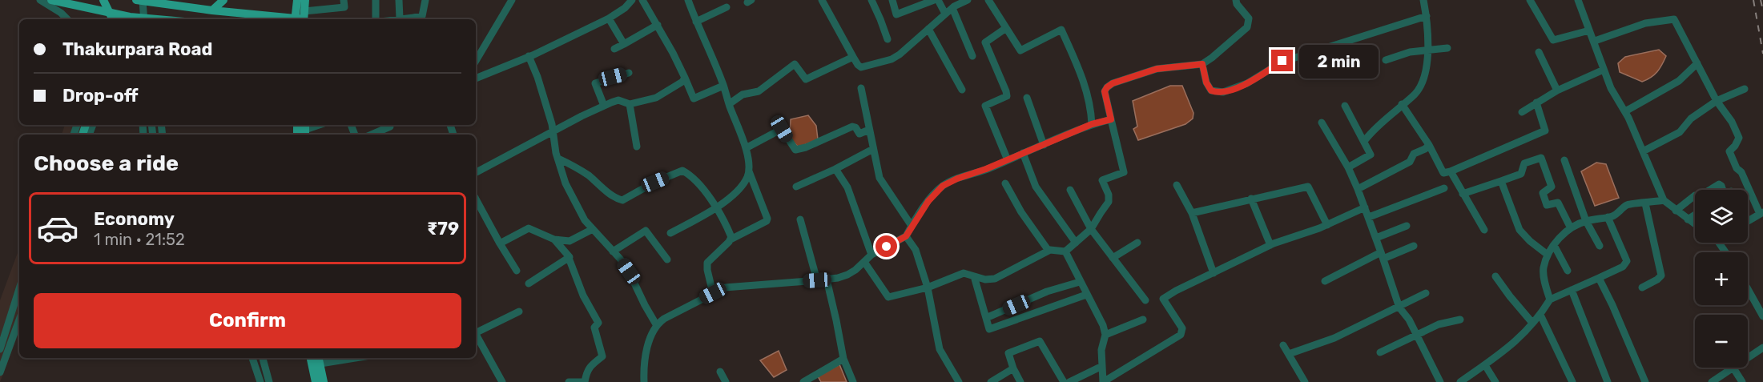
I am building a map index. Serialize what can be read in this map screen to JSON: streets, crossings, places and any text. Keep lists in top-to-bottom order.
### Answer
{
  "page": {
    "banner": ["Thakurpara Road", "Drop-off"],
    "bubble": "2 min",
    "heading": "Choose a ride",
    "map_buttons": ["+", "−"],
    "list": [
      {
        "name": "Economy",
        "note": "1 min · 21:52",
        "value": "₹79"
      }
    ],
    "buttons": "Confirm"
  }
}
